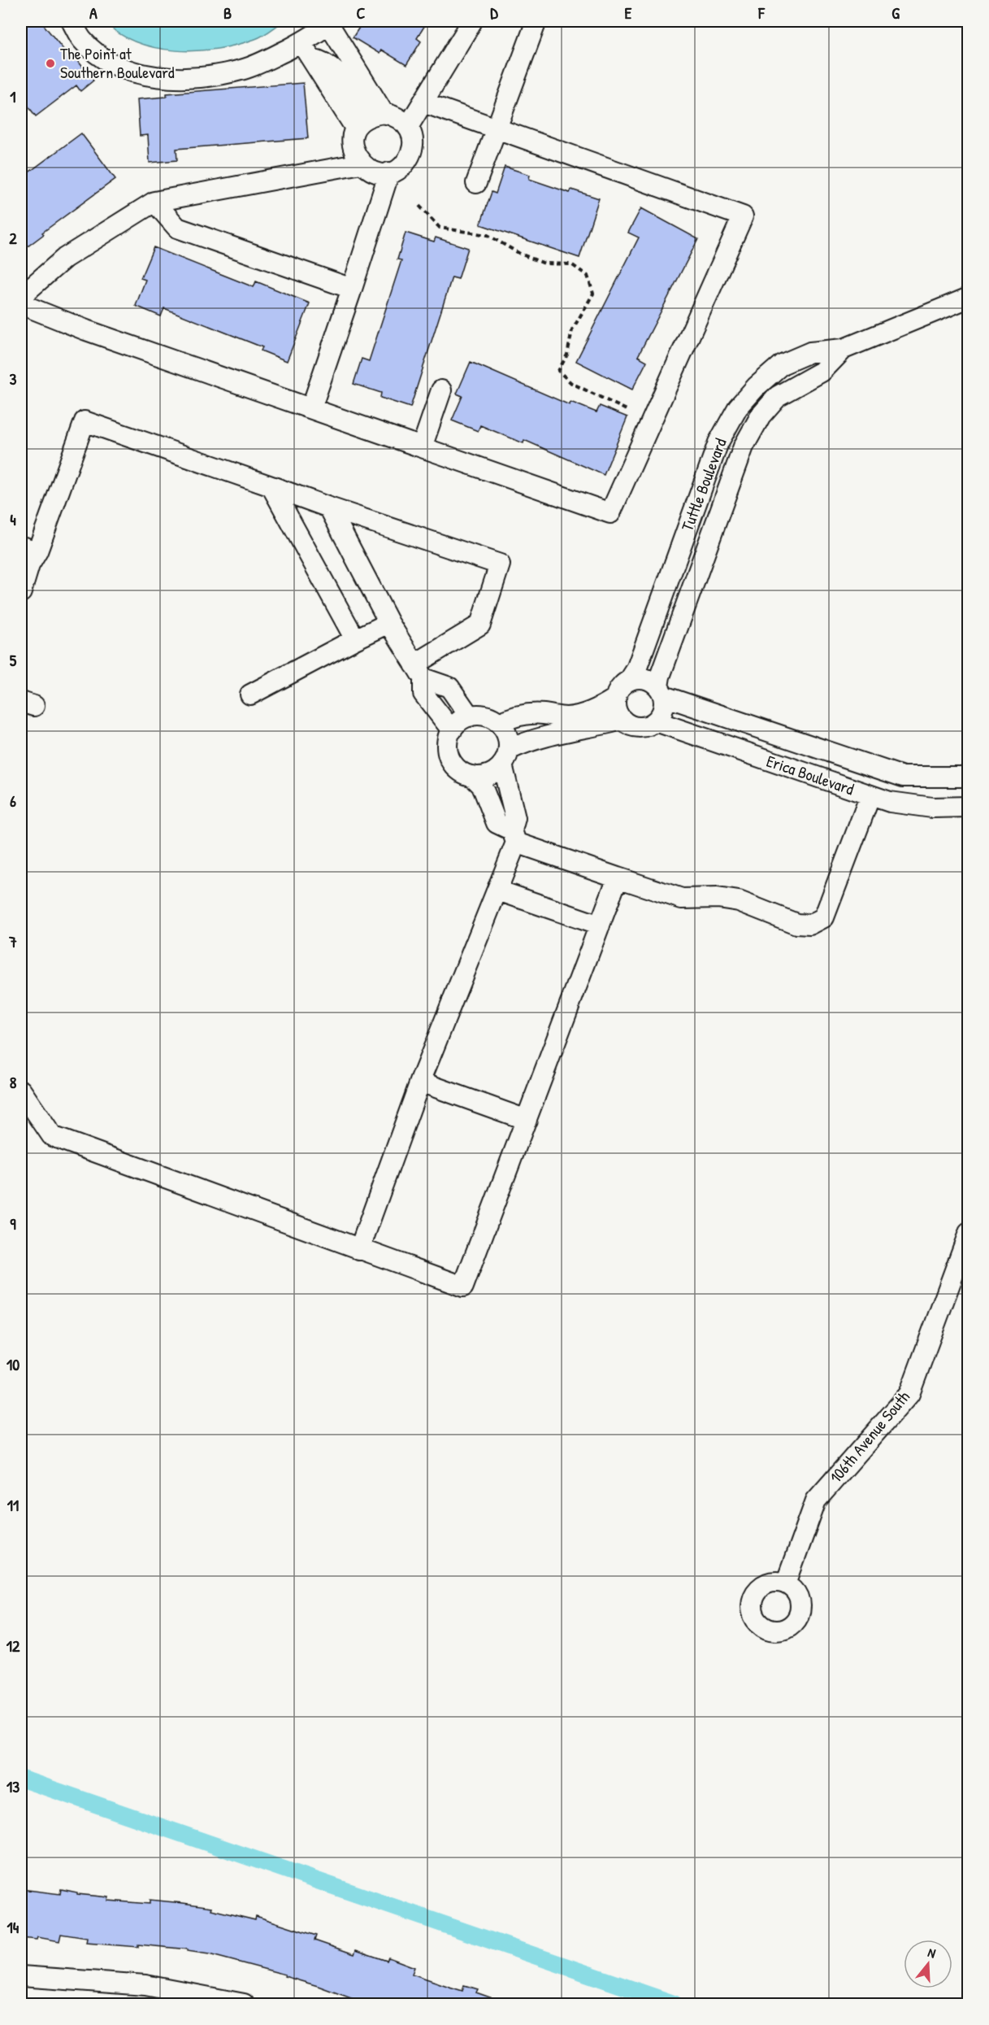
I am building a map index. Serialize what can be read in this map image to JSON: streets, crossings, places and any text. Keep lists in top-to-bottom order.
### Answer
{
  "streets": {
    "street": ["Tuttle Boulevard", "Erica Boulevard", "106th Avenue South"]
  },
  "crossings": [
    ["Tuttle Boulevard", "Erica Boulevard"]
  ],
  "places": ["The Point at Southern Boulevard"],
  "north": "top",
  "grid": {
    "columns": [
      "A",
      "B",
      "C",
      "D",
      "E",
      "F",
      "G"
    ],
    "rows": [
      "1",
      "2",
      "3",
      "4",
      "5",
      "6",
      "7",
      "8",
      "9",
      "10",
      "11",
      "12",
      "13",
      "14"
    ]
  }
}
